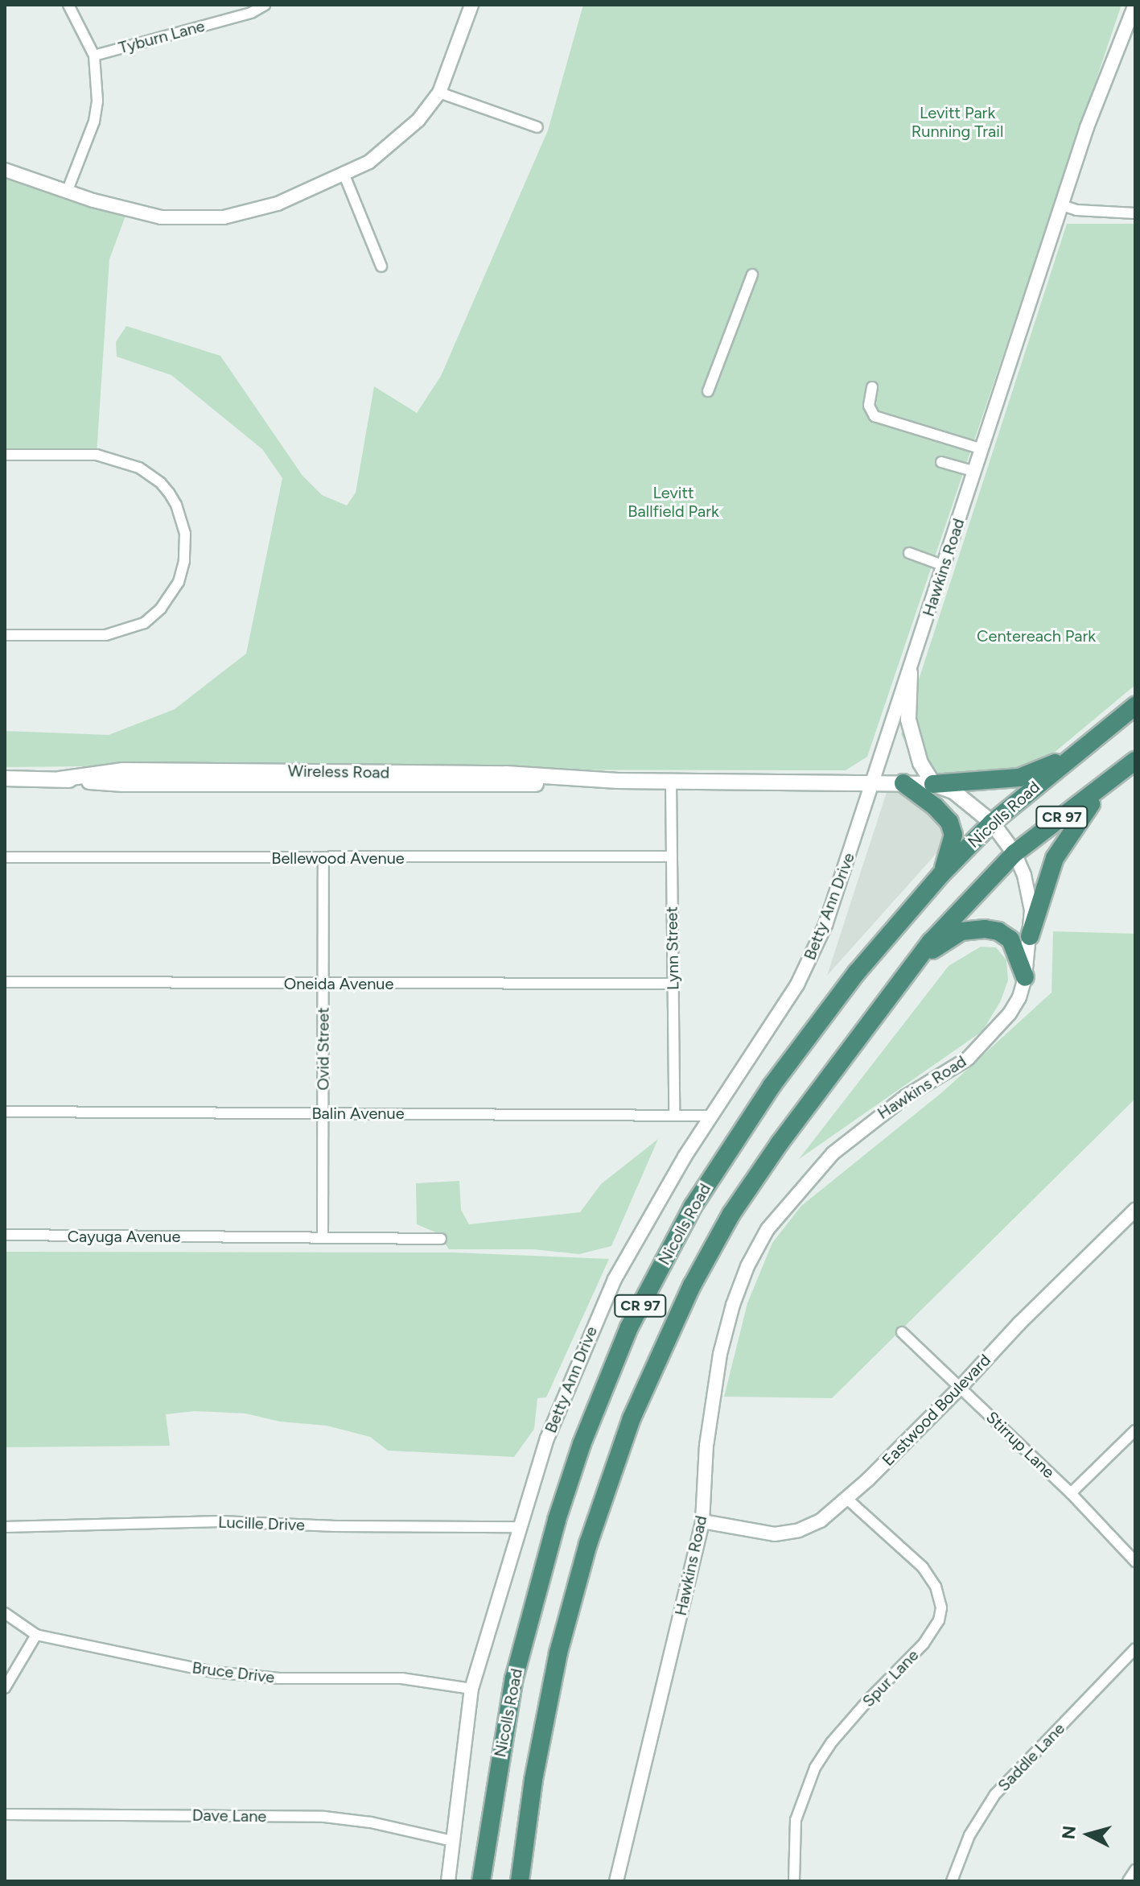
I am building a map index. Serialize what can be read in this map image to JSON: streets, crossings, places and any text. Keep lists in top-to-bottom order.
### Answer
{
  "streets": {
    "highway": ["Nicolls Road", "CR 97"],
    "main road": ["Hawkins Road", "Wireless Road"],
    "street": [
      "Tyburn Lane",
      "Bellewood Avenue",
      "Betty Ann Drive",
      "Lynn Street",
      "Oneida Avenue",
      "Ovid Street",
      "Balin Avenue",
      "Cayuga Avenue",
      "Eastwood Boulevard",
      "Stirrup Lane",
      "Lucille Drive",
      "Bruce Drive",
      "Spur Lane",
      "Saddle Lane",
      "Dave Lane"
    ]
  },
  "crossings": [
    ["Hawkins Road", "Wireless Road"],
    ["Hawkins Road", "Nicolls Road"],
    ["Hawkins Road", "CR 97"],
    ["Hawkins Road", "Betty Ann Drive"],
    ["Hawkins Road", "Eastwood Boulevard"],
    ["Wireless Road", "Betty Ann Drive"],
    ["Wireless Road", "Lynn Street"],
    ["Bellewood Avenue", "Lynn Street"],
    ["Bellewood Avenue", "Ovid Street"],
    ["Betty Ann Drive", "Balin Avenue"],
    ["Betty Ann Drive", "Lucille Drive"],
    ["Betty Ann Drive", "Bruce Drive"],
    ["Betty Ann Drive", "Dave Lane"],
    ["Lynn Street", "Oneida Avenue"],
    ["Lynn Street", "Balin Avenue"],
    ["Oneida Avenue", "Ovid Street"],
    ["Ovid Street", "Balin Avenue"],
    ["Ovid Street", "Cayuga Avenue"],
    ["Eastwood Boulevard", "Stirrup Lane"],
    ["Eastwood Boulevard", "Spur Lane"]
  ],
  "parks": ["Levitt Park Running Trail", "Levitt Ballfield Park", "Centereach Park"],
  "north": "left"
}
